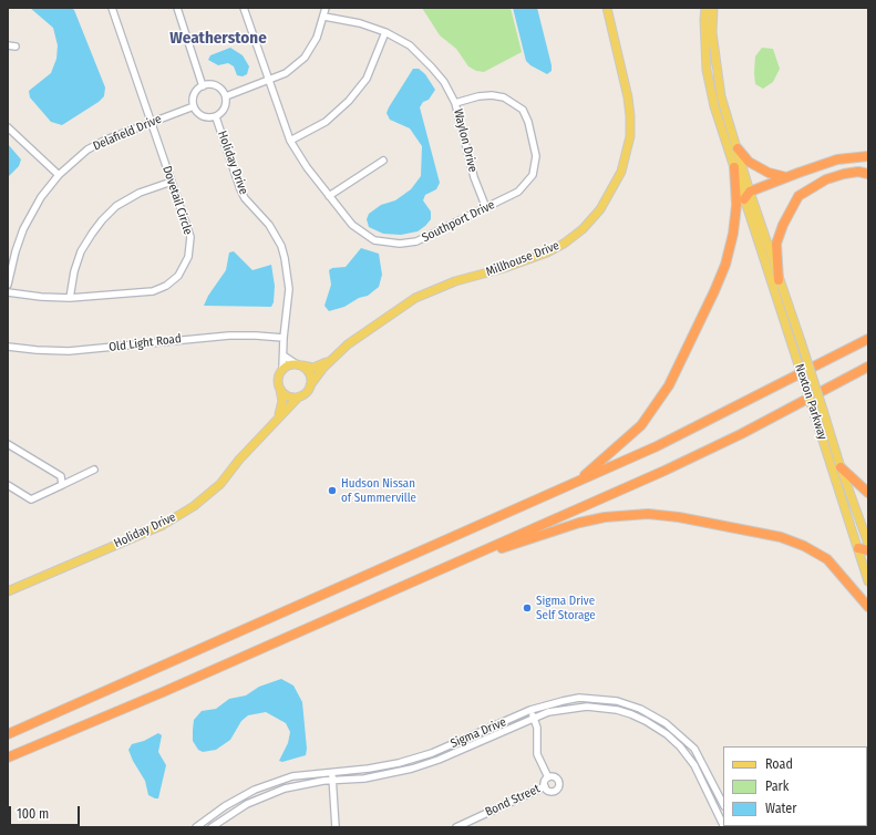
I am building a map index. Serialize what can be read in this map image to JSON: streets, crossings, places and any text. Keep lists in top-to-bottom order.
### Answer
{
  "streets": {
    "main road": ["Holiday Drive", "Millhouse Drive", "Nexton Parkway"],
    "street": [
      "Delafield Drive",
      "Waylon Drive",
      "Dovetail Circle",
      "Southport Drive",
      "Old Light Road",
      "Sigma Drive",
      "Bond Street"
    ]
  },
  "crossings": [
    ["Delafield Drive", "Holiday Drive"],
    ["Delafield Drive", "Dovetail Circle"],
    ["Waylon Drive", "Southport Drive"],
    ["Holiday Drive", "Millhouse Drive"],
    ["Holiday Drive", "Old Light Road"],
    ["Sigma Drive", "Bond Street"]
  ],
  "districts": ["Weatherstone"],
  "places": ["Hudson Nissan of Summerville", "Sigma Drive Self Storage"],
  "legend": ["Road", "Park", "Water"],
  "scale_bar": "100 m"
}
